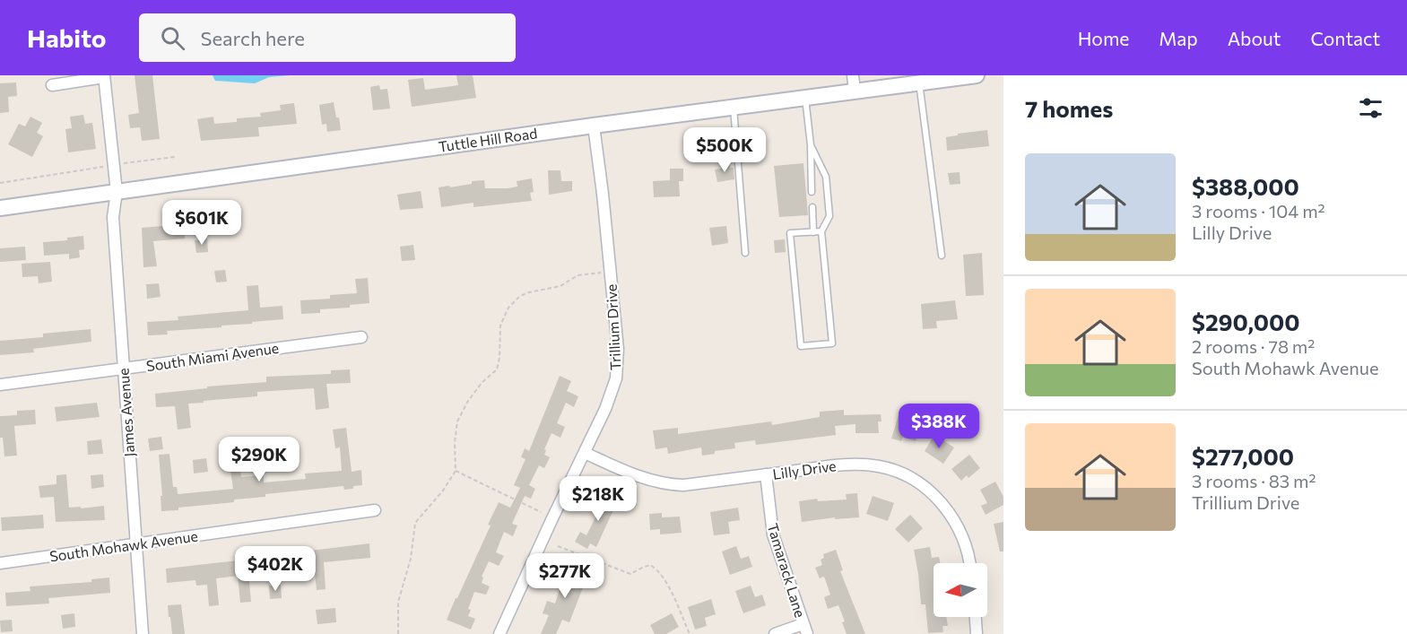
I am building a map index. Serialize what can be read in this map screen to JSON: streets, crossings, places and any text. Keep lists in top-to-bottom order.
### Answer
{
  "streets": {
    "main road": ["Tuttle Hill Road"],
    "street": [
      "Trillium Drive",
      "South Miami Avenue",
      "James Avenue",
      "Lilly Drive",
      "South Mohawk Avenue",
      "Tamarack Lane"
    ]
  },
  "crossings": [
    ["Tuttle Hill Road", "Trillium Drive"],
    ["Tuttle Hill Road", "James Avenue"],
    ["Trillium Drive", "Lilly Drive"],
    ["South Miami Avenue", "James Avenue"],
    ["James Avenue", "South Mohawk Avenue"],
    ["Lilly Drive", "Tamarack Lane"]
  ],
  "north": "left",
  "page": {
    "header": "Habito",
    "search": "Search here",
    "nav": [
      "Home",
      "Map",
      "About",
      "Contact"
    ],
    "heading": "7 homes",
    "price": [
      "$500K",
      "$601K",
      "$388K",
      "$290K",
      "$218K",
      "$402K",
      "$277K"
    ],
    "list": [
      {
        "name": "$388,000",
        "note": "3 rooms · 104 m² · Lilly Drive"
      },
      {
        "name": "$290,000",
        "note": "2 rooms · 78 m² · South Mohawk Avenue"
      },
      {
        "name": "$277,000",
        "note": "3 rooms · 83 m² · Trillium Drive"
      }
    ]
  }
}
